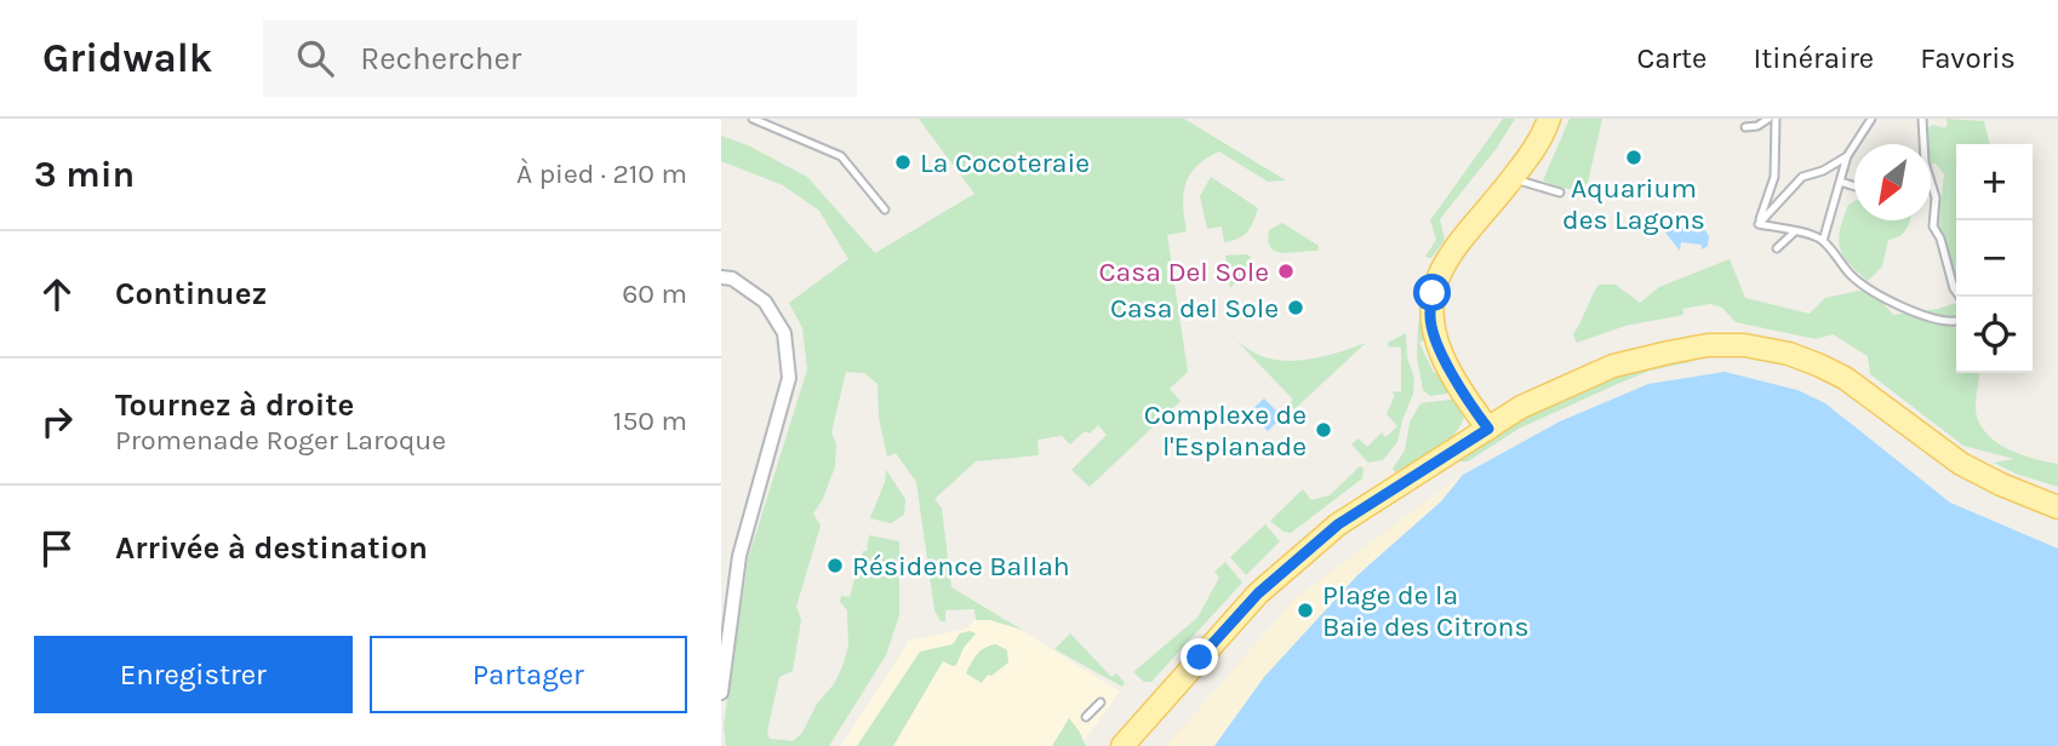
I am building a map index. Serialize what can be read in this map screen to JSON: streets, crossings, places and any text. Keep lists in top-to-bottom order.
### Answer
{
  "places": [
    "Aquarium des Lagons",
    "La Cocoteraie",
    "Casa Del Sole",
    "Casa del Sole",
    "Complexe de l'Esplanade",
    "Résidence Ballah",
    "Plage de la Baie des Citrons"
  ],
  "north": "bottom left",
  "page": {
    "header": "Gridwalk",
    "search": "Rechercher",
    "nav": ["Carte", "Itinéraire", "Favoris"],
    "heading": ["3 min", "À pied · 210 m"],
    "map_buttons": ["+", "−"],
    "list": [
      ["Continuez", "60 m"],
      ["Tournez à droite", "Promenade Roger Laroque", "150 m"],
      "Arrivée à destination"
    ],
    "buttons": ["Enregistrer", "Partager"]
  }
}
